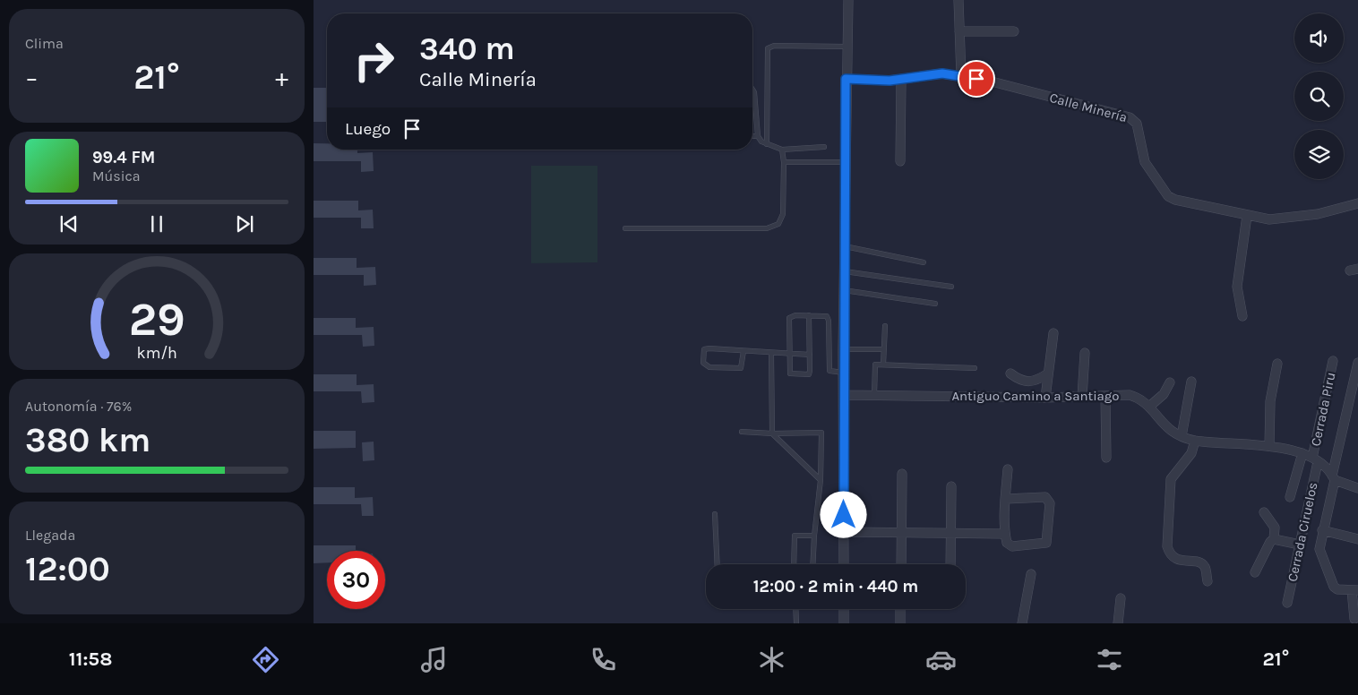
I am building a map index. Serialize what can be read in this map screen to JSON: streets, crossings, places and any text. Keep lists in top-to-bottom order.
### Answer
{
  "streets": {
    "street": [
      "Calle Minería",
      "Antiguo Camino a Santiago",
      "Cerrada Piru",
      "Cerrada Ciruelos"
    ]
  },
  "crossings": [
    ["Antiguo Camino a Santiago", "Cerrada Piru"],
    ["Antiguo Camino a Santiago", "Cerrada Ciruelos"],
    ["Cerrada Piru", "Cerrada Ciruelos"]
  ],
  "page": {
    "tile": [
      "Clima",
      ["Autonomía · 76%", "380 km"],
      ["Llegada", "12:00"]
    ],
    "turn": ["340 m", "Calle Minería"],
    "heat": ["−", "21°", "+"],
    "then": "Luego",
    "song": ["99.4 FM", "Música"],
    "limit": "30",
    "trip": "12:00 · 2 min · 440 m",
    "tabs": ["11:58", "21°"],
    "gauge": ["29", "km/h"]
  }
}
